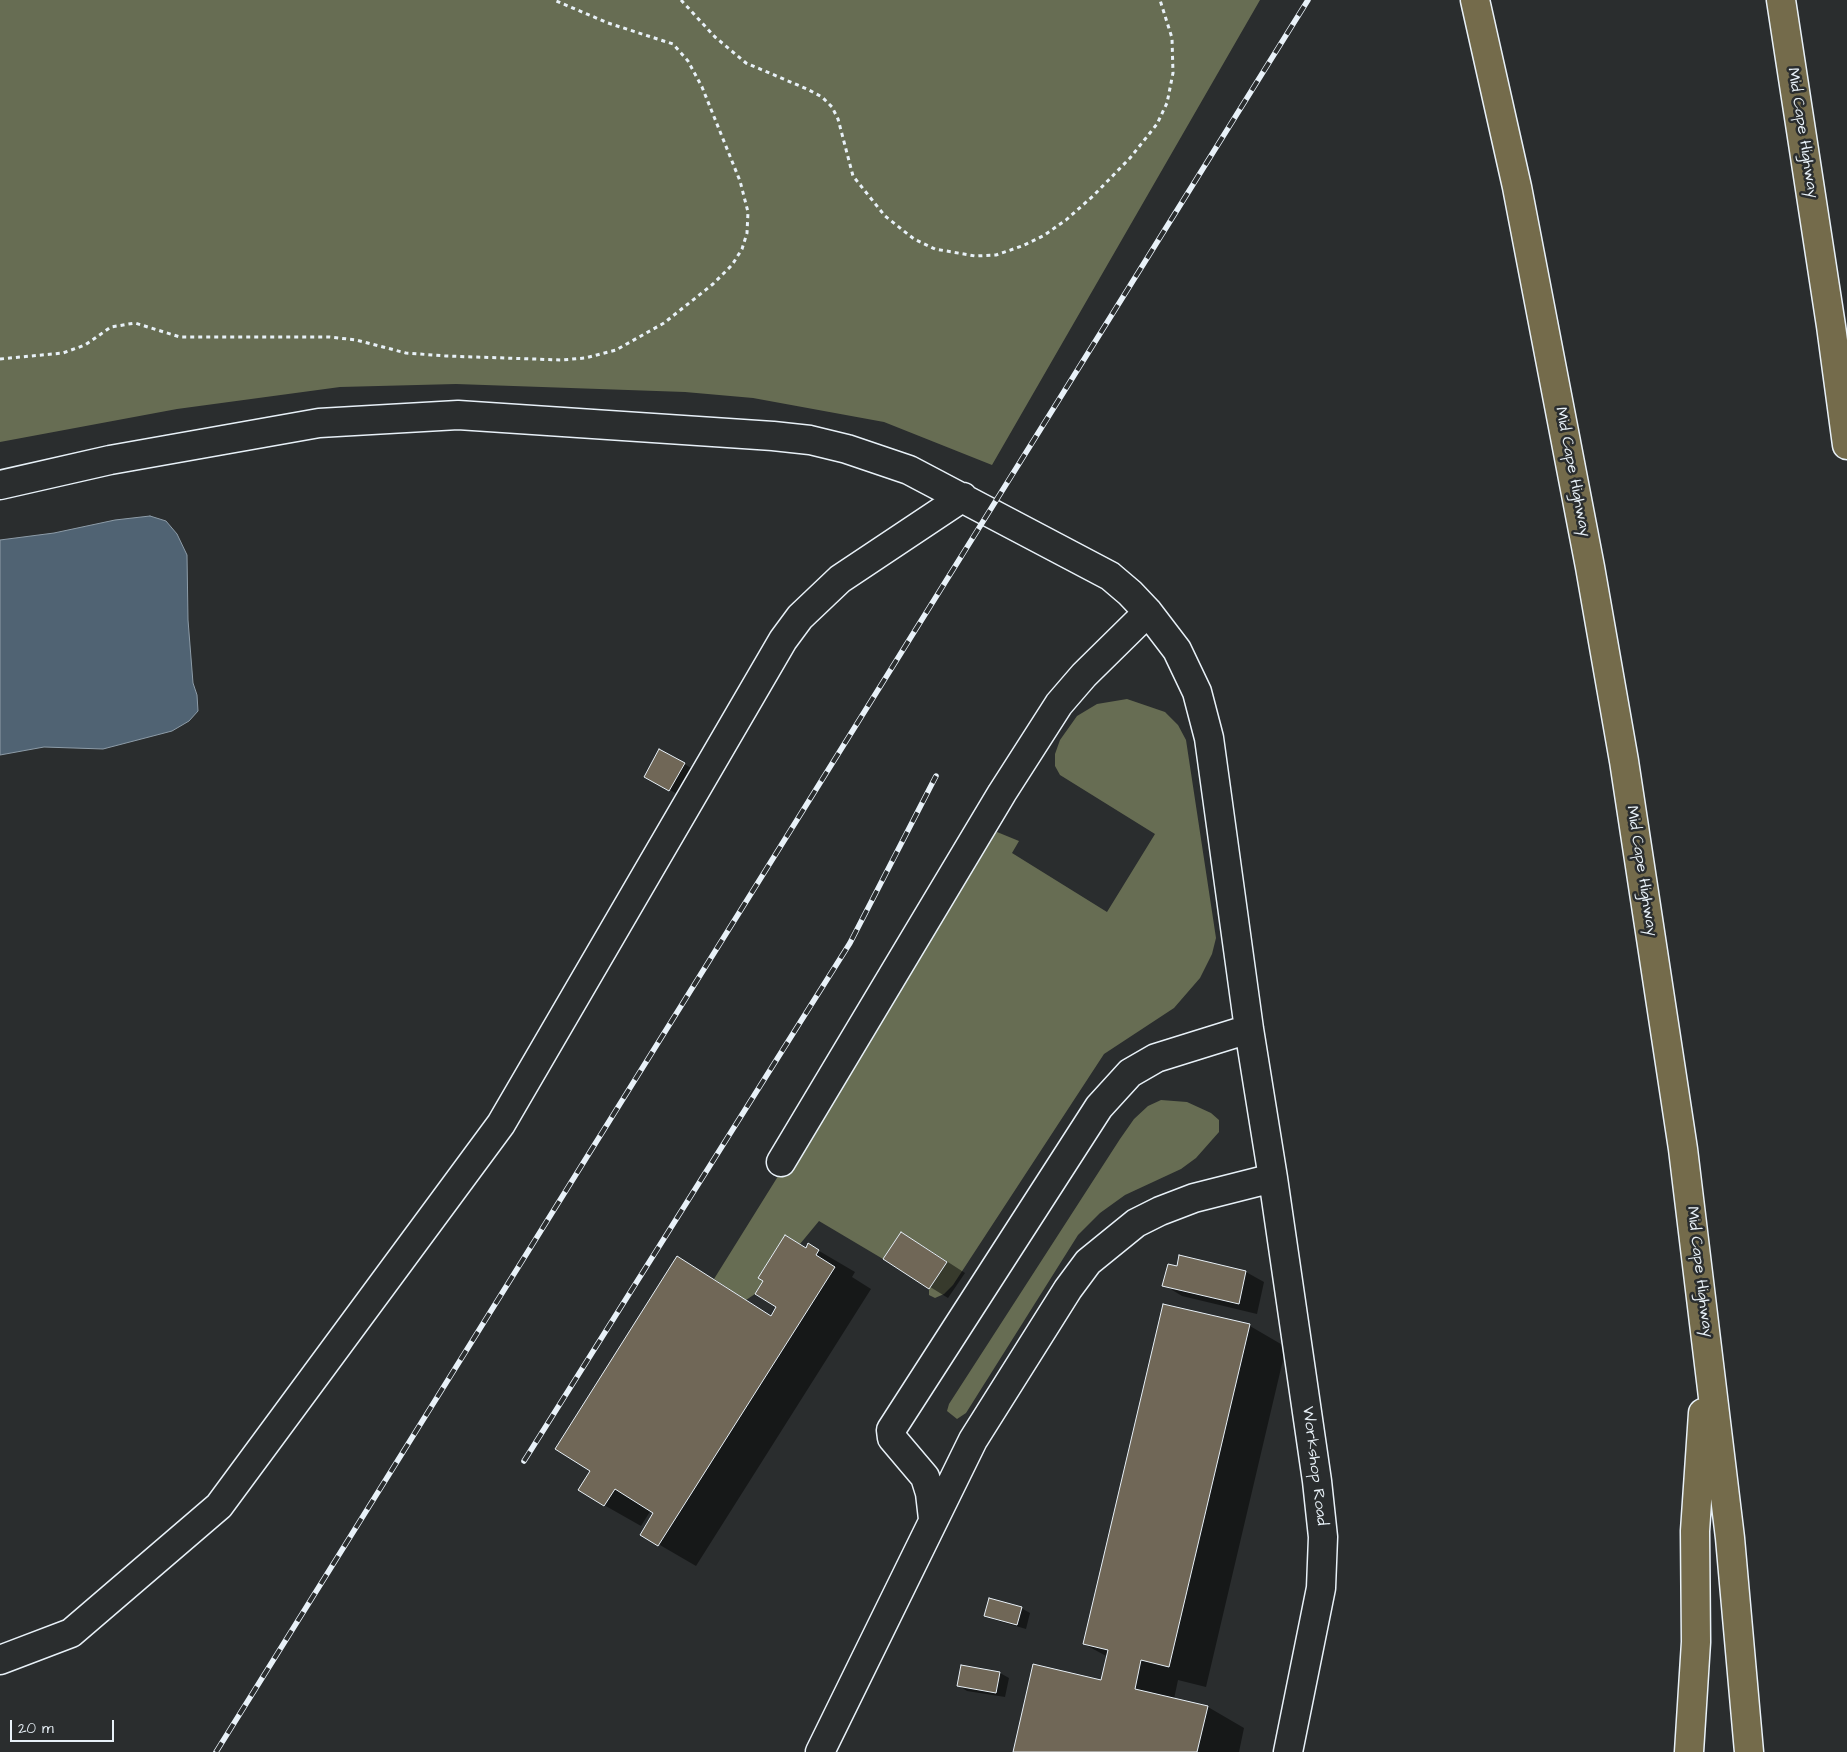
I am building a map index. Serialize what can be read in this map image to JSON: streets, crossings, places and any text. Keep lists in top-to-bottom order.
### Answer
{
  "streets": {
    "highway": ["Mid Cape Highway"],
    "lane": ["Workshop Road"]
  },
  "scale_bar": "20 m"
}
